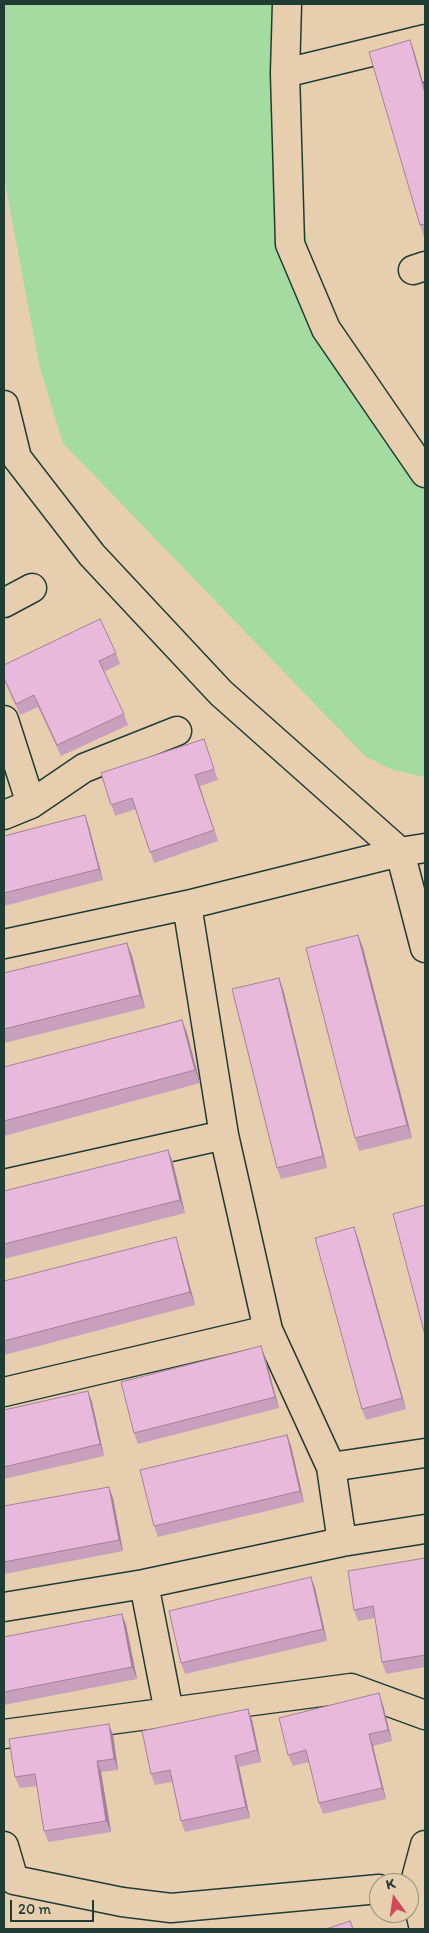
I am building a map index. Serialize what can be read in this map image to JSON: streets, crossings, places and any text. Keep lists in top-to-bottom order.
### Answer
{
  "scale_bar": "20 m",
  "north": "top"
}
